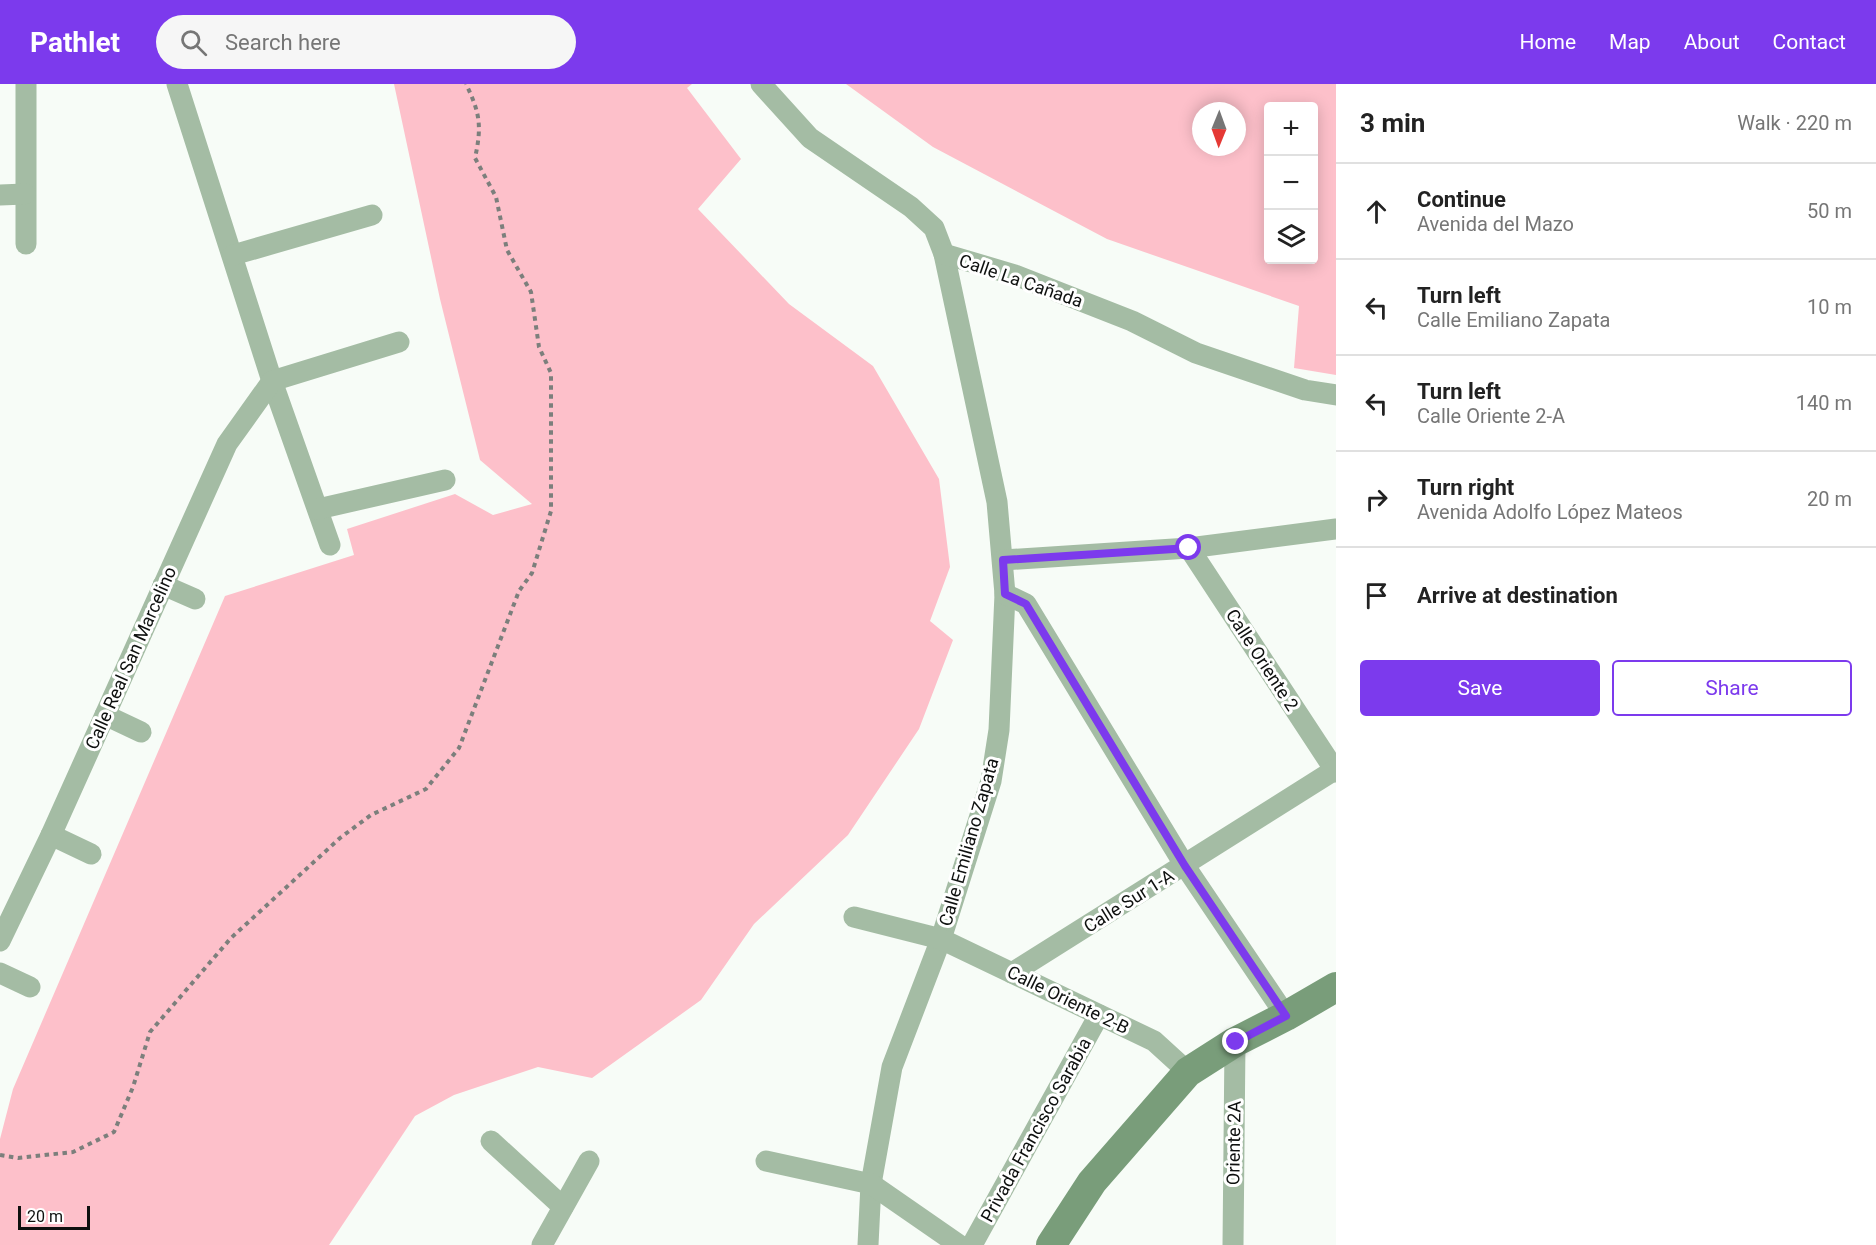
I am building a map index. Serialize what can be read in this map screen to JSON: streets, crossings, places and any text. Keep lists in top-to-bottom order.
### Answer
{
  "streets": {
    "street": [
      "Calle La Cañada",
      "Calle Real San Marcelino",
      "Calle Oriente 2",
      "Calle Emiliano Zapata",
      "Calle Sur 1-A",
      "Calle Oriente 2-B",
      "Privada Francisco Sarabia",
      "Oriente 2A"
    ]
  },
  "crossings": [
    ["Calle La Cañada", "Calle Emiliano Zapata"],
    ["Calle Oriente 2", "Calle Sur 1-A"],
    ["Calle Emiliano Zapata", "Calle Oriente 2-B"],
    ["Calle Sur 1-A", "Calle Oriente 2-B"],
    ["Calle Oriente 2-B", "Privada Francisco Sarabia"]
  ],
  "scale_bar": "20 m",
  "north": "bottom",
  "page": {
    "header": "Pathlet",
    "search": "Search here",
    "nav": [
      "Home",
      "Map",
      "About",
      "Contact"
    ],
    "heading": ["3 min", "Walk · 220 m"],
    "map_buttons": ["+", "−"],
    "list": [
      ["Continue", "Avenida del Mazo", "50 m"],
      ["Turn left", "Calle Emiliano Zapata", "10 m"],
      ["Turn left", "Calle Oriente 2-A", "140 m"],
      ["Turn right", "Avenida Adolfo López Mateos", "20 m"],
      "Arrive at destination"
    ],
    "buttons": ["Save", "Share"],
    "scale": "20 m"
  }
}
